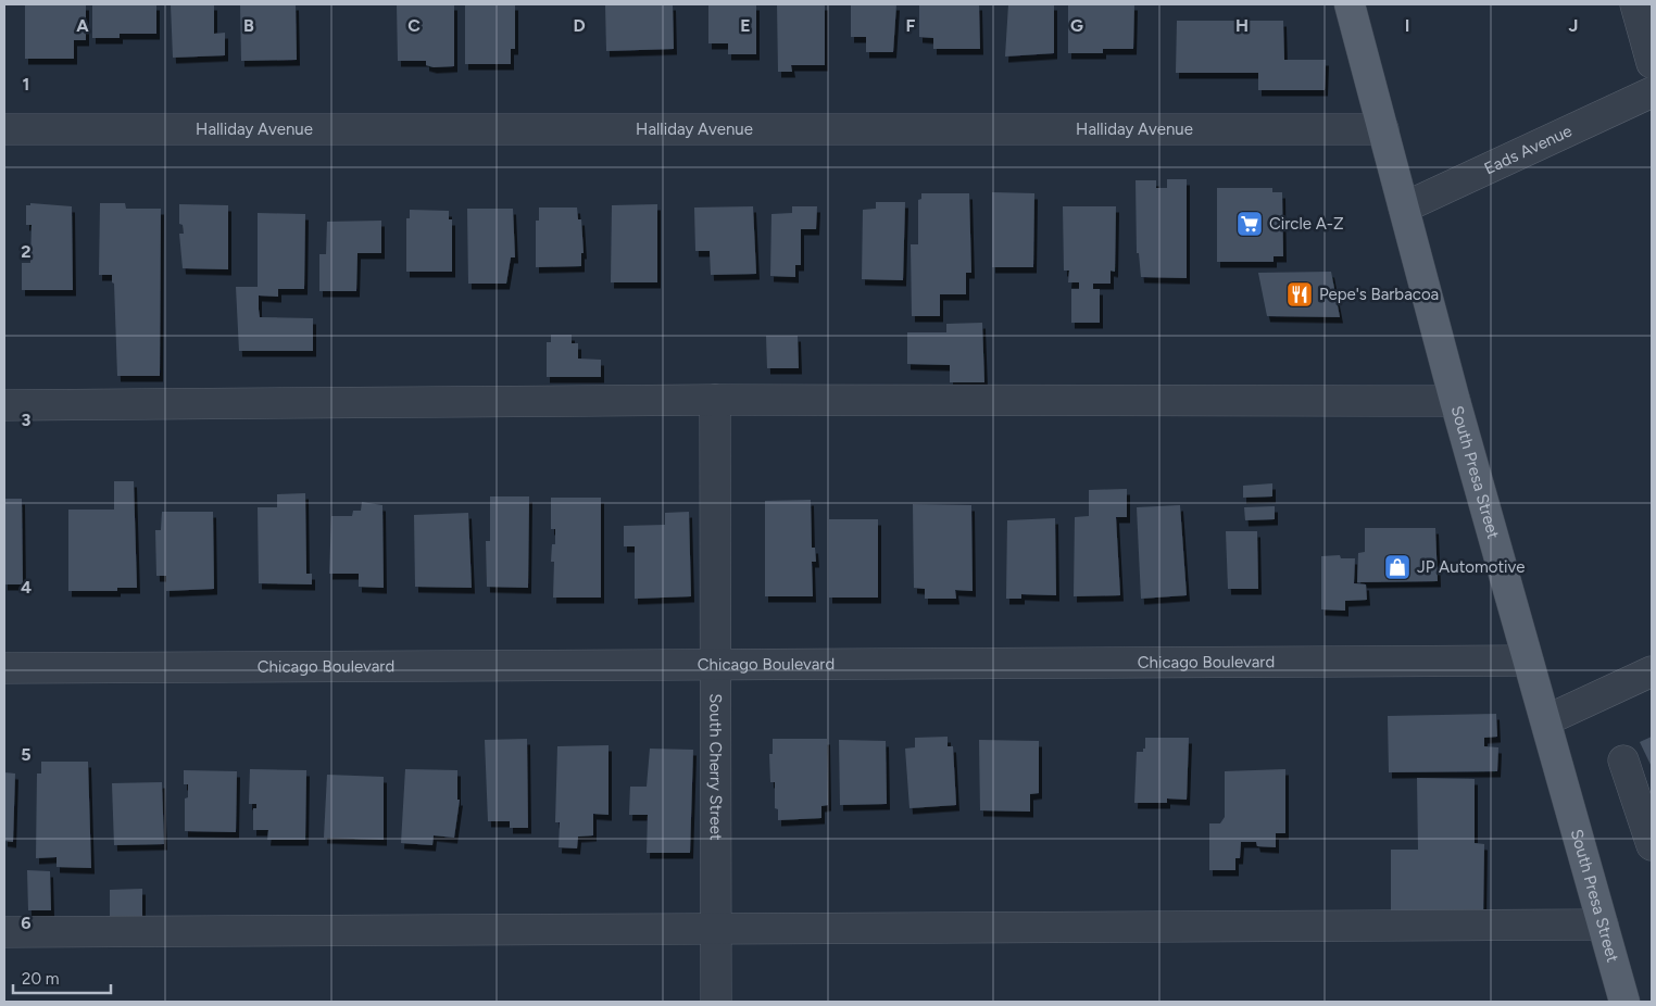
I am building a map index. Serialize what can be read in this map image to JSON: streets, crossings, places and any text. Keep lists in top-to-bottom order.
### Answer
{
  "streets": {
    "main road": ["South Presa Street"],
    "street": [
      "Halliday Avenue",
      "Eads Avenue",
      "Chicago Boulevard",
      "South Cherry Street"
    ]
  },
  "crossings": [
    ["Halliday Avenue", "South Presa Street"],
    ["Eads Avenue", "South Presa Street"],
    ["South Presa Street", "Chicago Boulevard"],
    ["Chicago Boulevard", "South Cherry Street"]
  ],
  "places": {
    "supermarket": ["Circle A-Z"],
    "restaurant": ["Pepe's Barbacoa"],
    "shop": ["JP Automotive"]
  },
  "scale_bar": "20 m",
  "grid": {
    "columns": [
      "A",
      "B",
      "C",
      "D",
      "E",
      "F",
      "G",
      "H",
      "I",
      "J"
    ],
    "rows": [
      "1",
      "2",
      "3",
      "4",
      "5",
      "6"
    ]
  }
}
